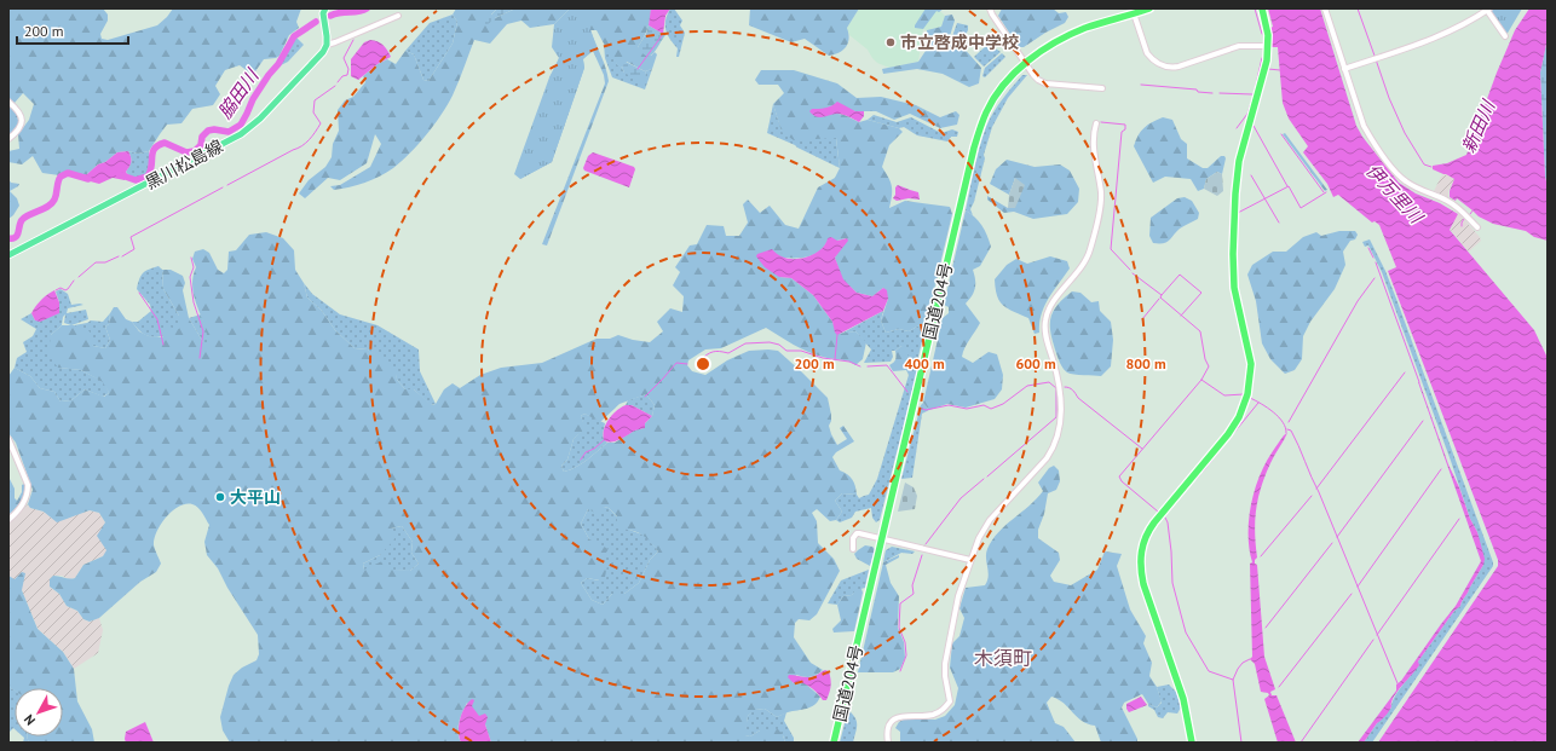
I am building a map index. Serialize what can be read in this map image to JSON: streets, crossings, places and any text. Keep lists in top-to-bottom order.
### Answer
{
  "streets": {
    "highway": ["国道204号"],
    "main road": ["黒川松島線"]
  },
  "districts": ["木須町"],
  "water": ["脇田川", "新田川", "伊万里川"],
  "places": ["市立啓成中学校", "大平山"],
  "scale_bar": "200 m",
  "north": "bottom left",
  "rings": [
    "200 m",
    "400 m",
    "600 m",
    "800 m"
  ]
}
